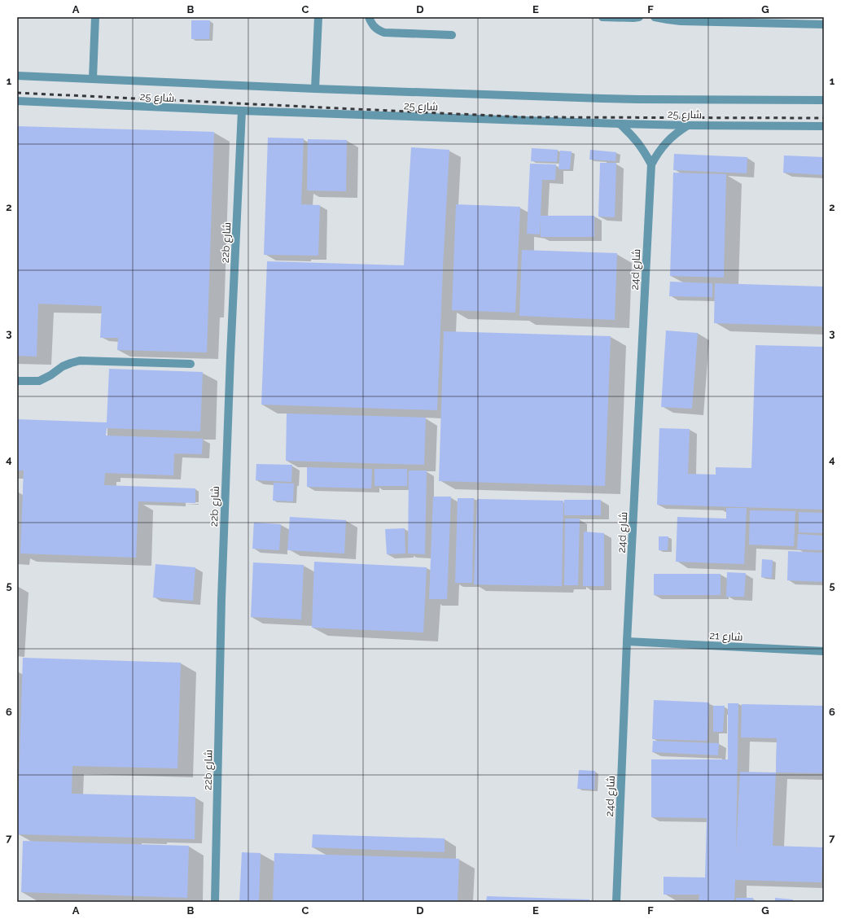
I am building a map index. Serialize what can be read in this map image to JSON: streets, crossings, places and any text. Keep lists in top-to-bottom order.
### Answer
{
  "streets": {
    "street": [
      "شارع 25",
      "22b شارع",
      "24d شارع",
      "شارع 21"
    ]
  },
  "crossings": [
    ["شارع 25", "22b شارع"],
    ["شارع 25", "24d شارع"],
    ["24d شارع", "شارع 21"]
  ],
  "grid": {
    "columns": [
      "A",
      "B",
      "C",
      "D",
      "E",
      "F",
      "G"
    ],
    "rows": [
      "1",
      "2",
      "3",
      "4",
      "5",
      "6",
      "7"
    ]
  }
}
